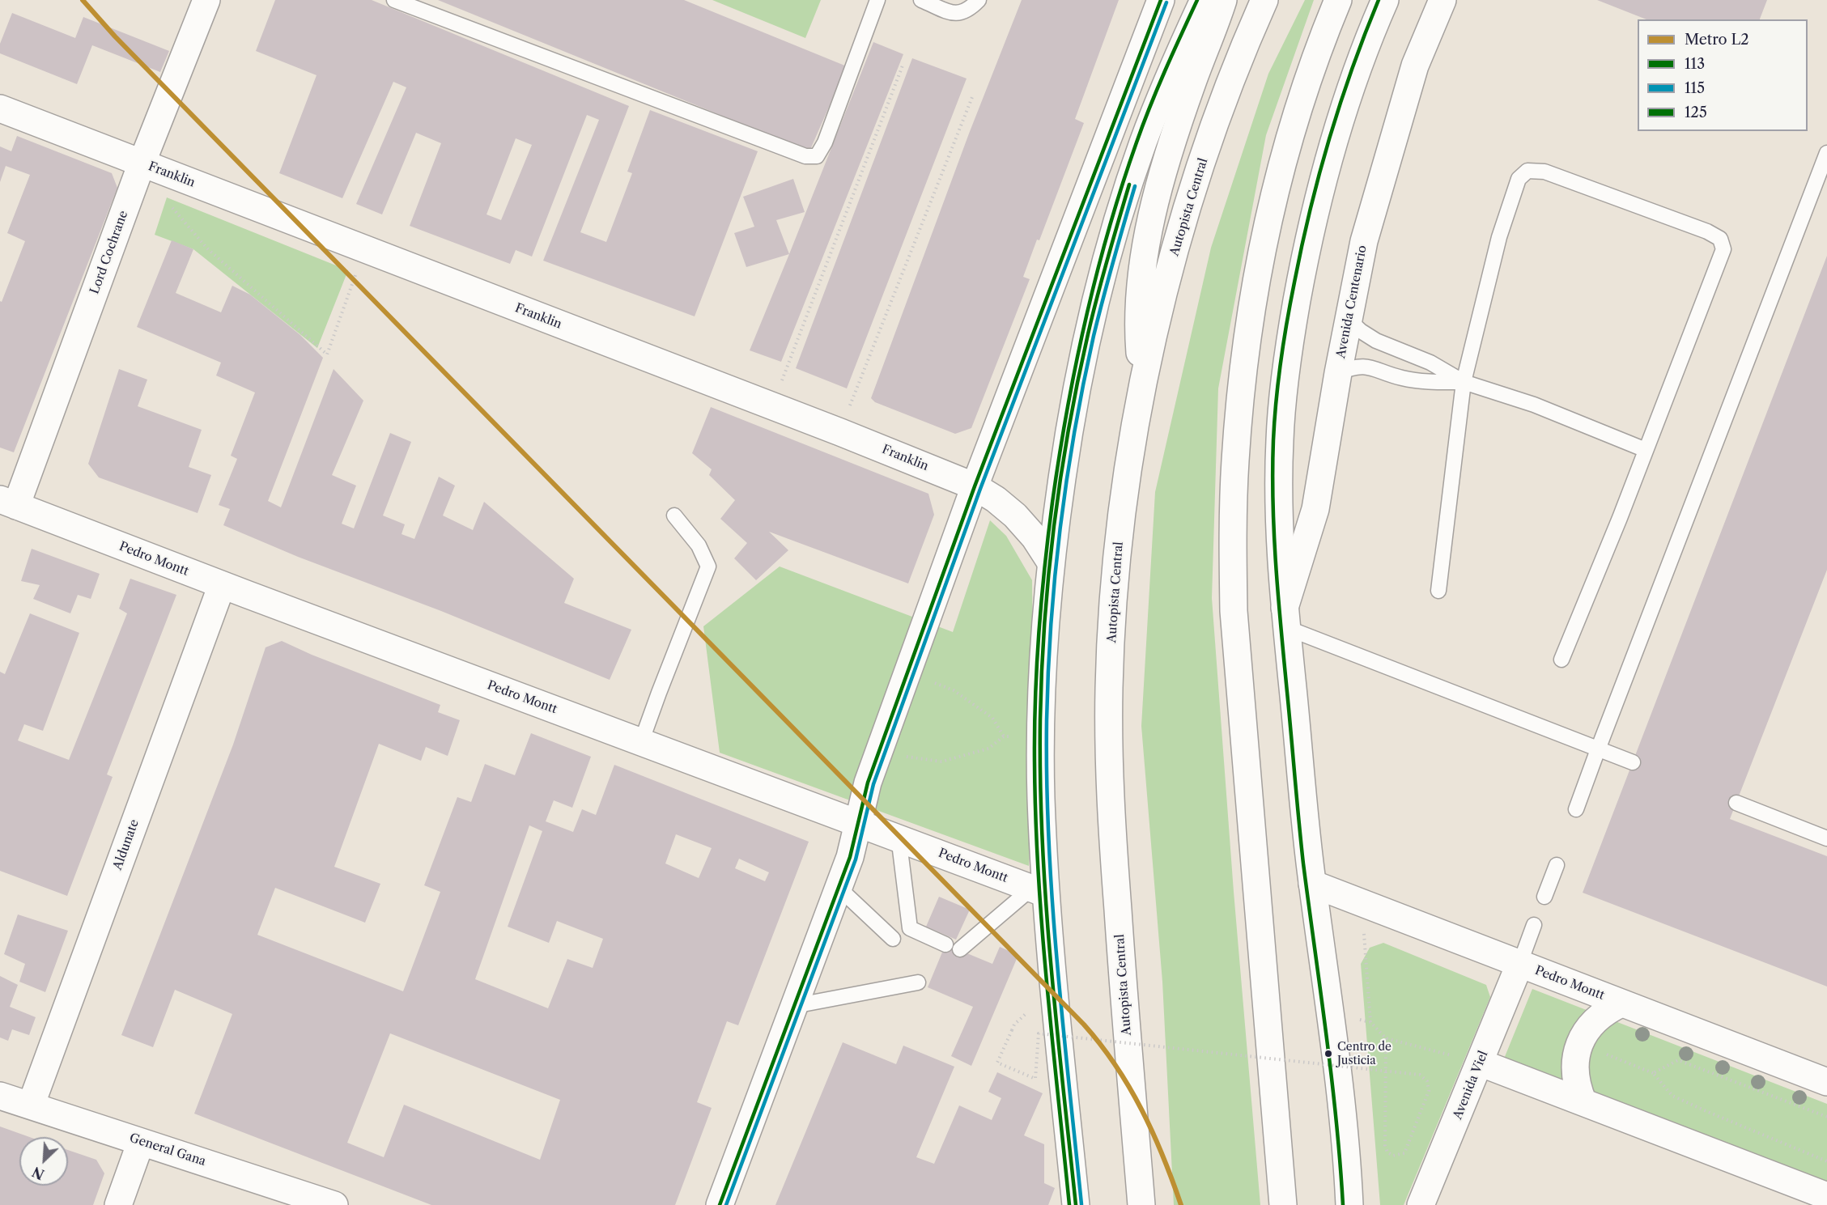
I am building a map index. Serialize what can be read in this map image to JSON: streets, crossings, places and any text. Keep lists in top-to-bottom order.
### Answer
{
  "streets": {
    "main road": [
      "Franklin",
      "Autopista Central",
      "Lord Cochrane",
      "Avenida Centenario",
      "Pedro Montt",
      "Aldunate",
      "Avenida Viel",
      "General Gana"
    ]
  },
  "crossings": [
    ["Franklin", "Lord Cochrane"],
    ["Lord Cochrane", "Pedro Montt"],
    ["Pedro Montt", "Aldunate"],
    ["Pedro Montt", "Avenida Viel"],
    ["Aldunate", "General Gana"]
  ],
  "places": ["Centro de Justicia"],
  "lines": [
    "metro line L2",
    "transit line 113",
    "transit line 125",
    "transit line 115"
  ],
  "legend": [
    "Metro L2",
    "113",
    "115",
    "125"
  ],
  "north": "bottom left"
}
